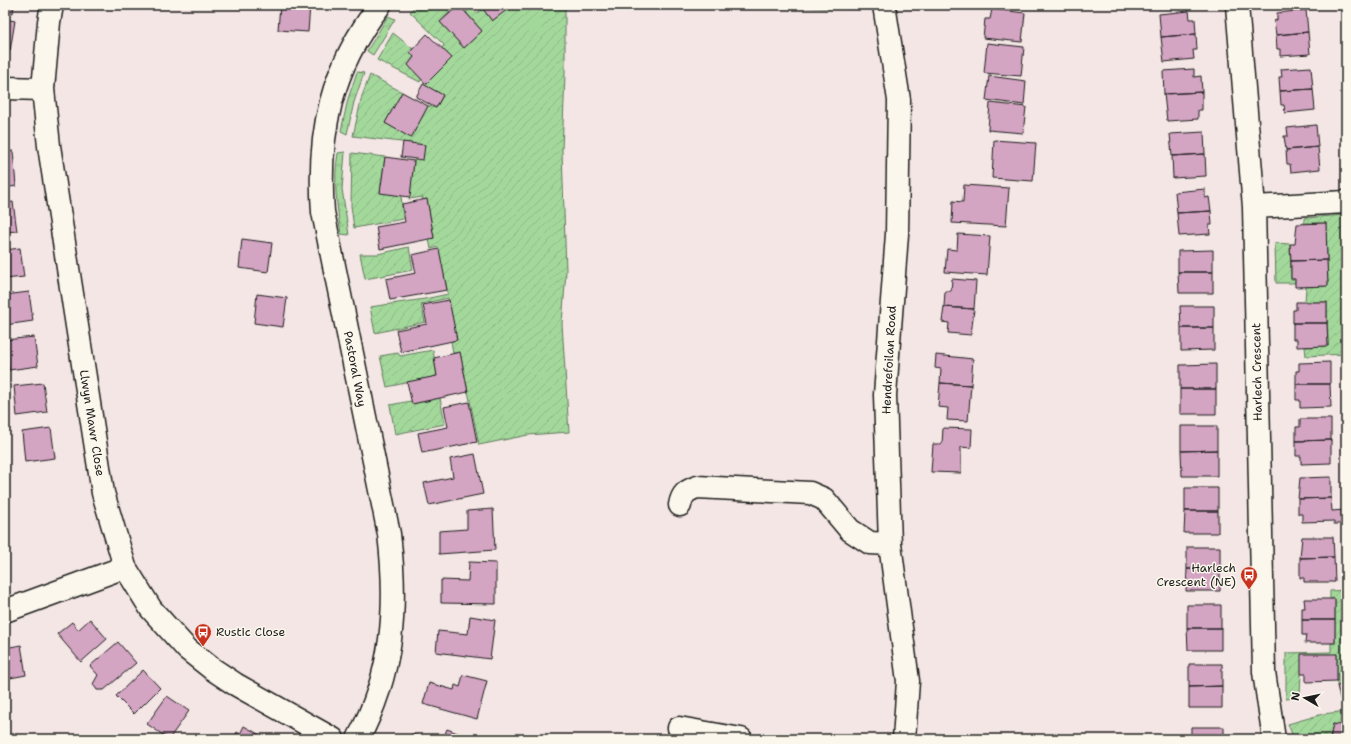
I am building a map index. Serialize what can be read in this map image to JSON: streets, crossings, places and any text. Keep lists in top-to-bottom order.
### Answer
{
  "streets": {
    "street": [
      "Hendrefoilan Road",
      "Pastoral Way",
      "Harlech Crescent",
      "Llwyn Mawr Close"
    ]
  },
  "places": {
    "bus stop": ["Harlech Crescent (NE)", "Rustic Close"]
  },
  "north": "left"
}
